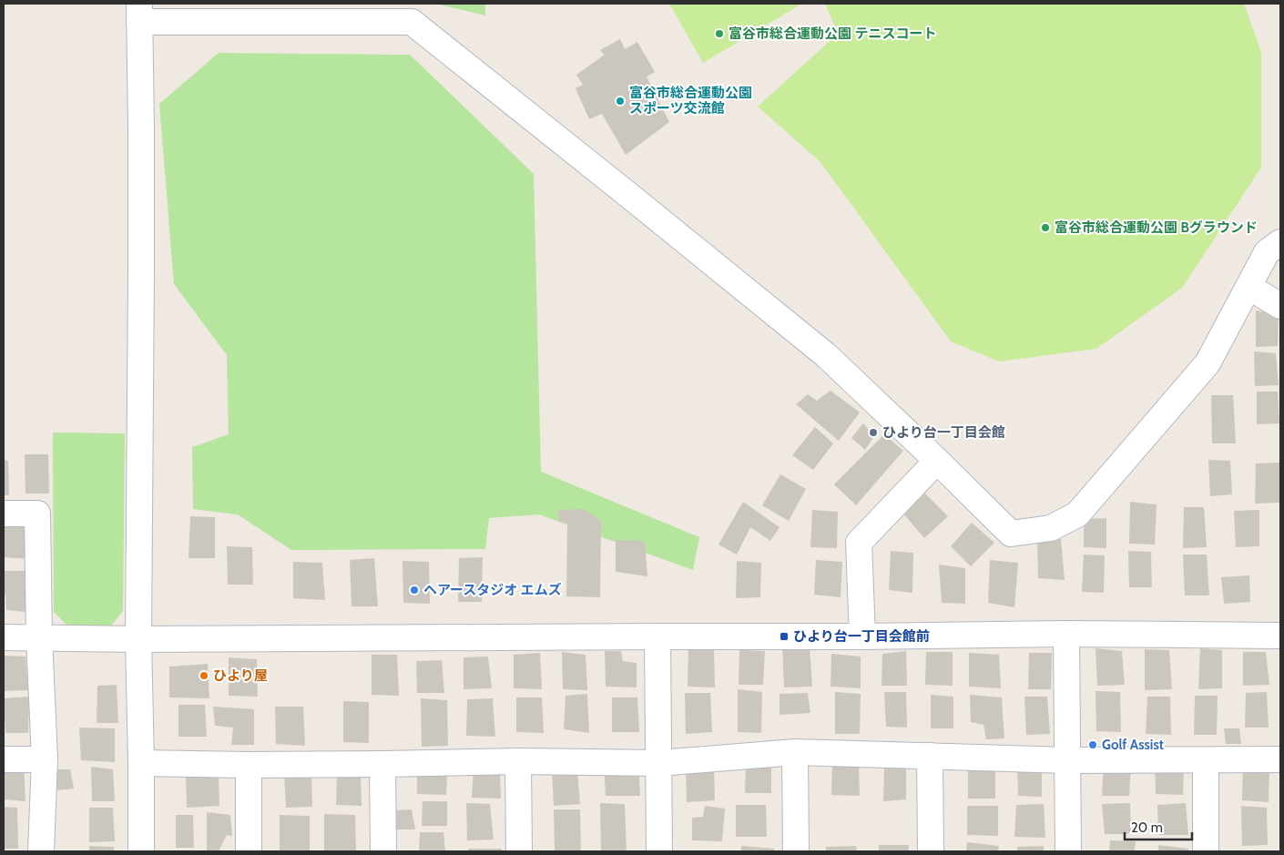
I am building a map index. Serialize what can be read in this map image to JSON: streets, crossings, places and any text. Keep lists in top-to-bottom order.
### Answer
{
  "places": {
    "other": [
      "富谷市総合運動公園 テニスコート",
      "富谷市総合運動公園 スポーツ交流館",
      "富谷市総合運動公園 Bグラウンド",
      "ひより台一丁目会館",
      "ヘアースタジオ エムズ",
      "ひより屋",
      "Golf Assist"
    ],
    "transit": ["ひより台一丁目会館前"]
  },
  "scale_bar": "20 m"
}
